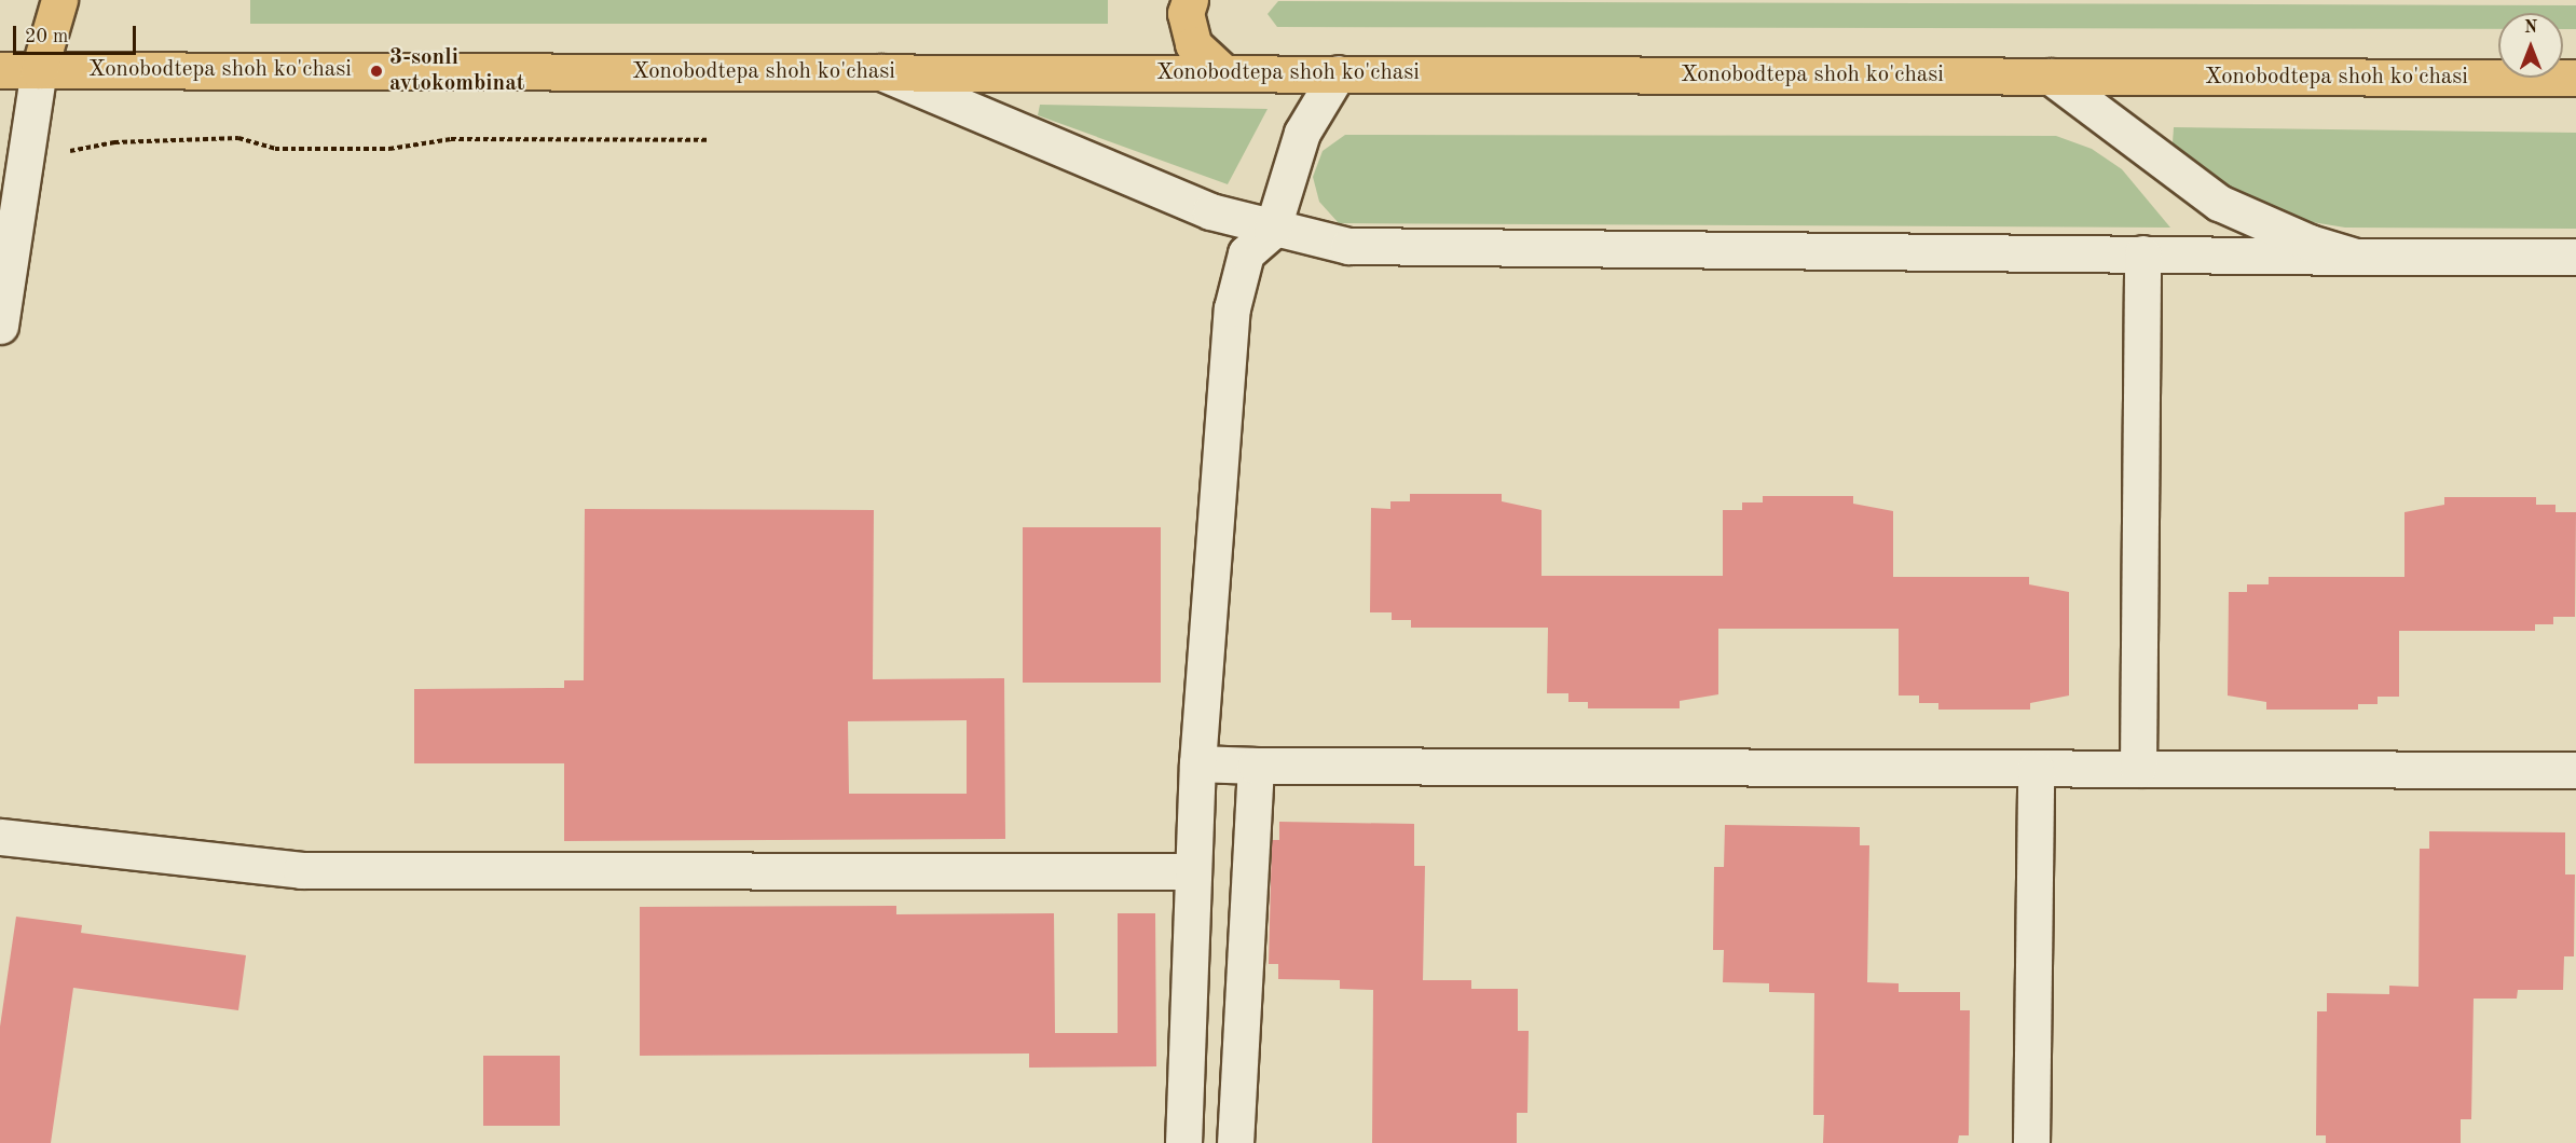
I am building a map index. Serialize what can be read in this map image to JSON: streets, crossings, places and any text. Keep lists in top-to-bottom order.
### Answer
{
  "streets": {
    "highway": ["Xonobodtepa shoh ko'chasi"]
  },
  "places": ["3-sonli avtokombinat"],
  "scale_bar": "20 m",
  "north": "top"
}
